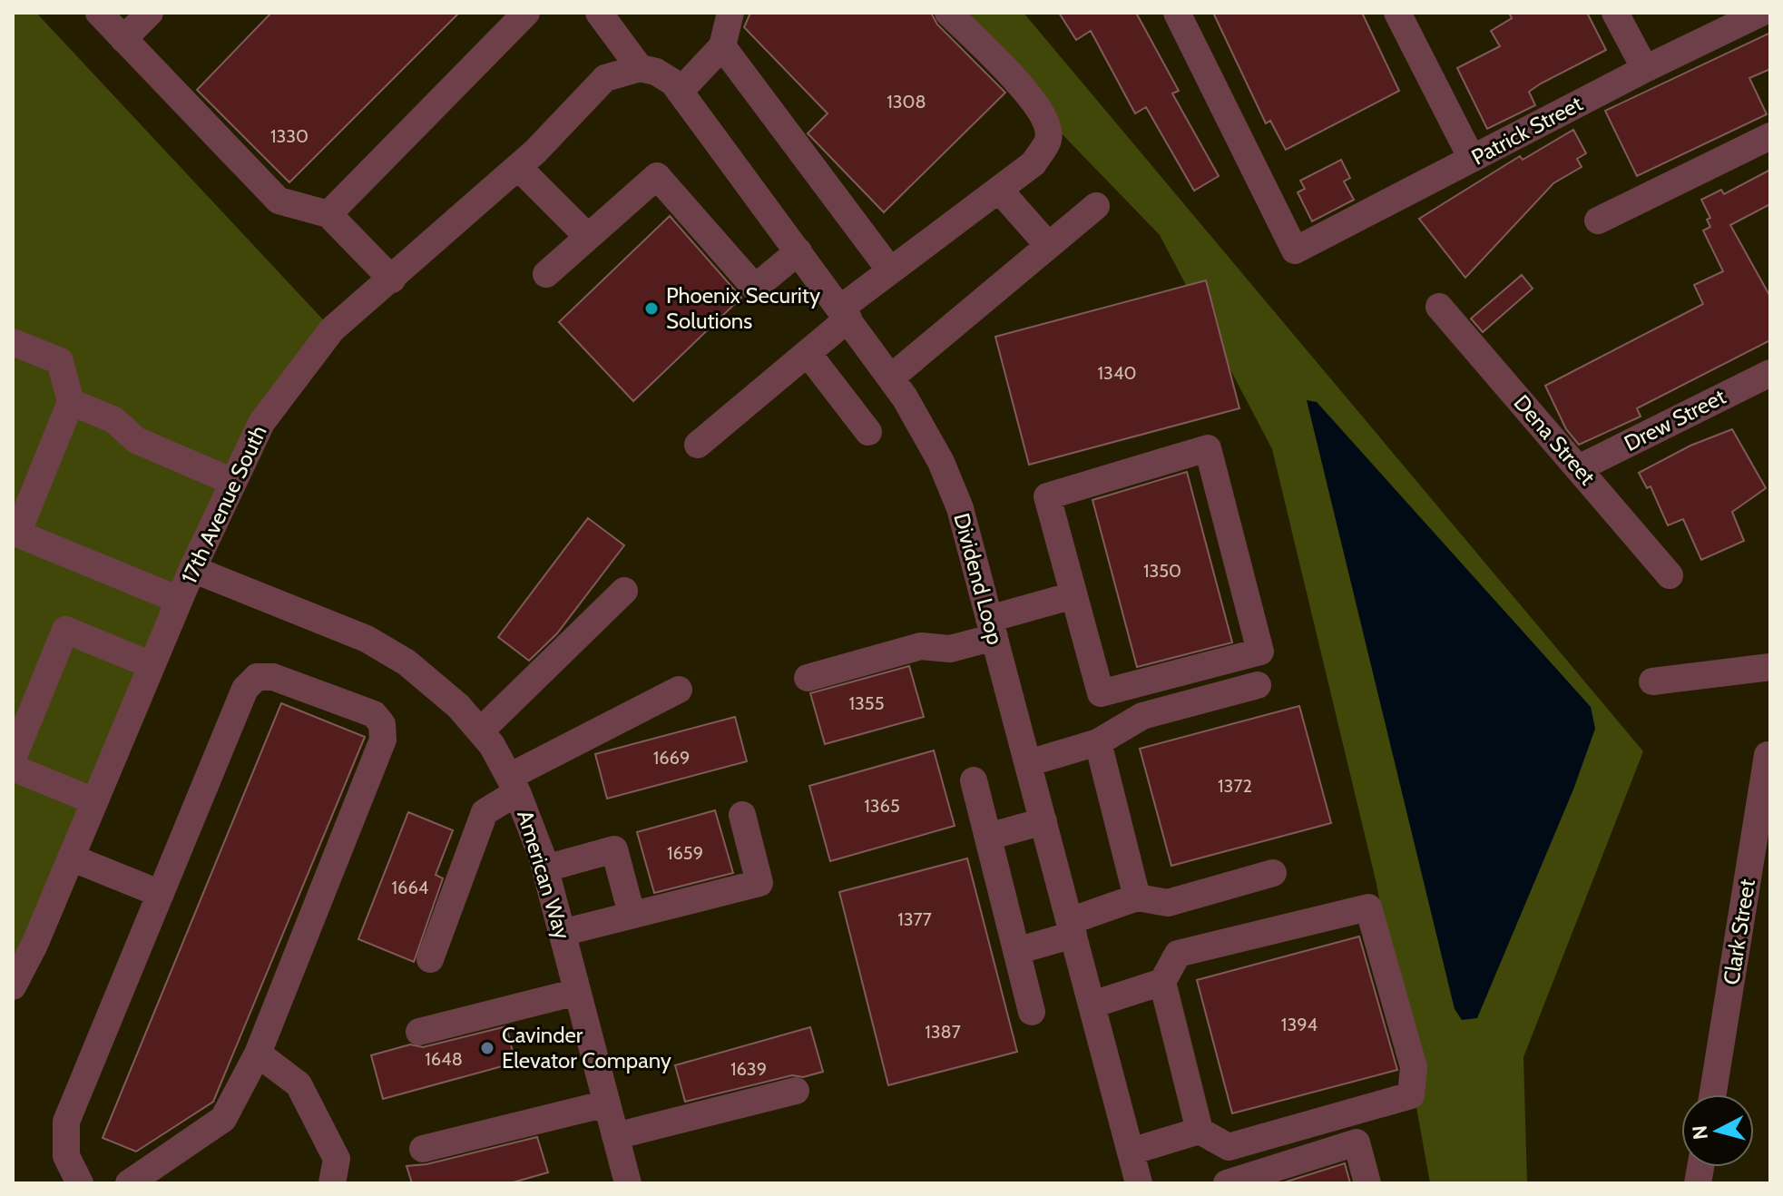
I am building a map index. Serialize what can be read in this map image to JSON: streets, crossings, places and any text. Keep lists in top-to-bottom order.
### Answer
{
  "streets": {
    "street": [
      "Patrick Street",
      "Drew Street",
      "Dena Street",
      "17th Avenue South",
      "Dividend Loop",
      "American Way",
      "Clark Street"
    ]
  },
  "crossings": [
    ["Drew Street", "Dena Street"],
    ["17th Avenue South", "Dividend Loop"],
    ["17th Avenue South", "American Way"]
  ],
  "places": ["Phoenix Security Solutions", "Cavinder Elevator Company"],
  "house_numbers": [
    "1308",
    "1330",
    "1340",
    "1350",
    "1355",
    "1669",
    "1372",
    "1365",
    "1659",
    "1664",
    "1377",
    "1394",
    "1387",
    "1648",
    "1639"
  ],
  "north": "left"
}
